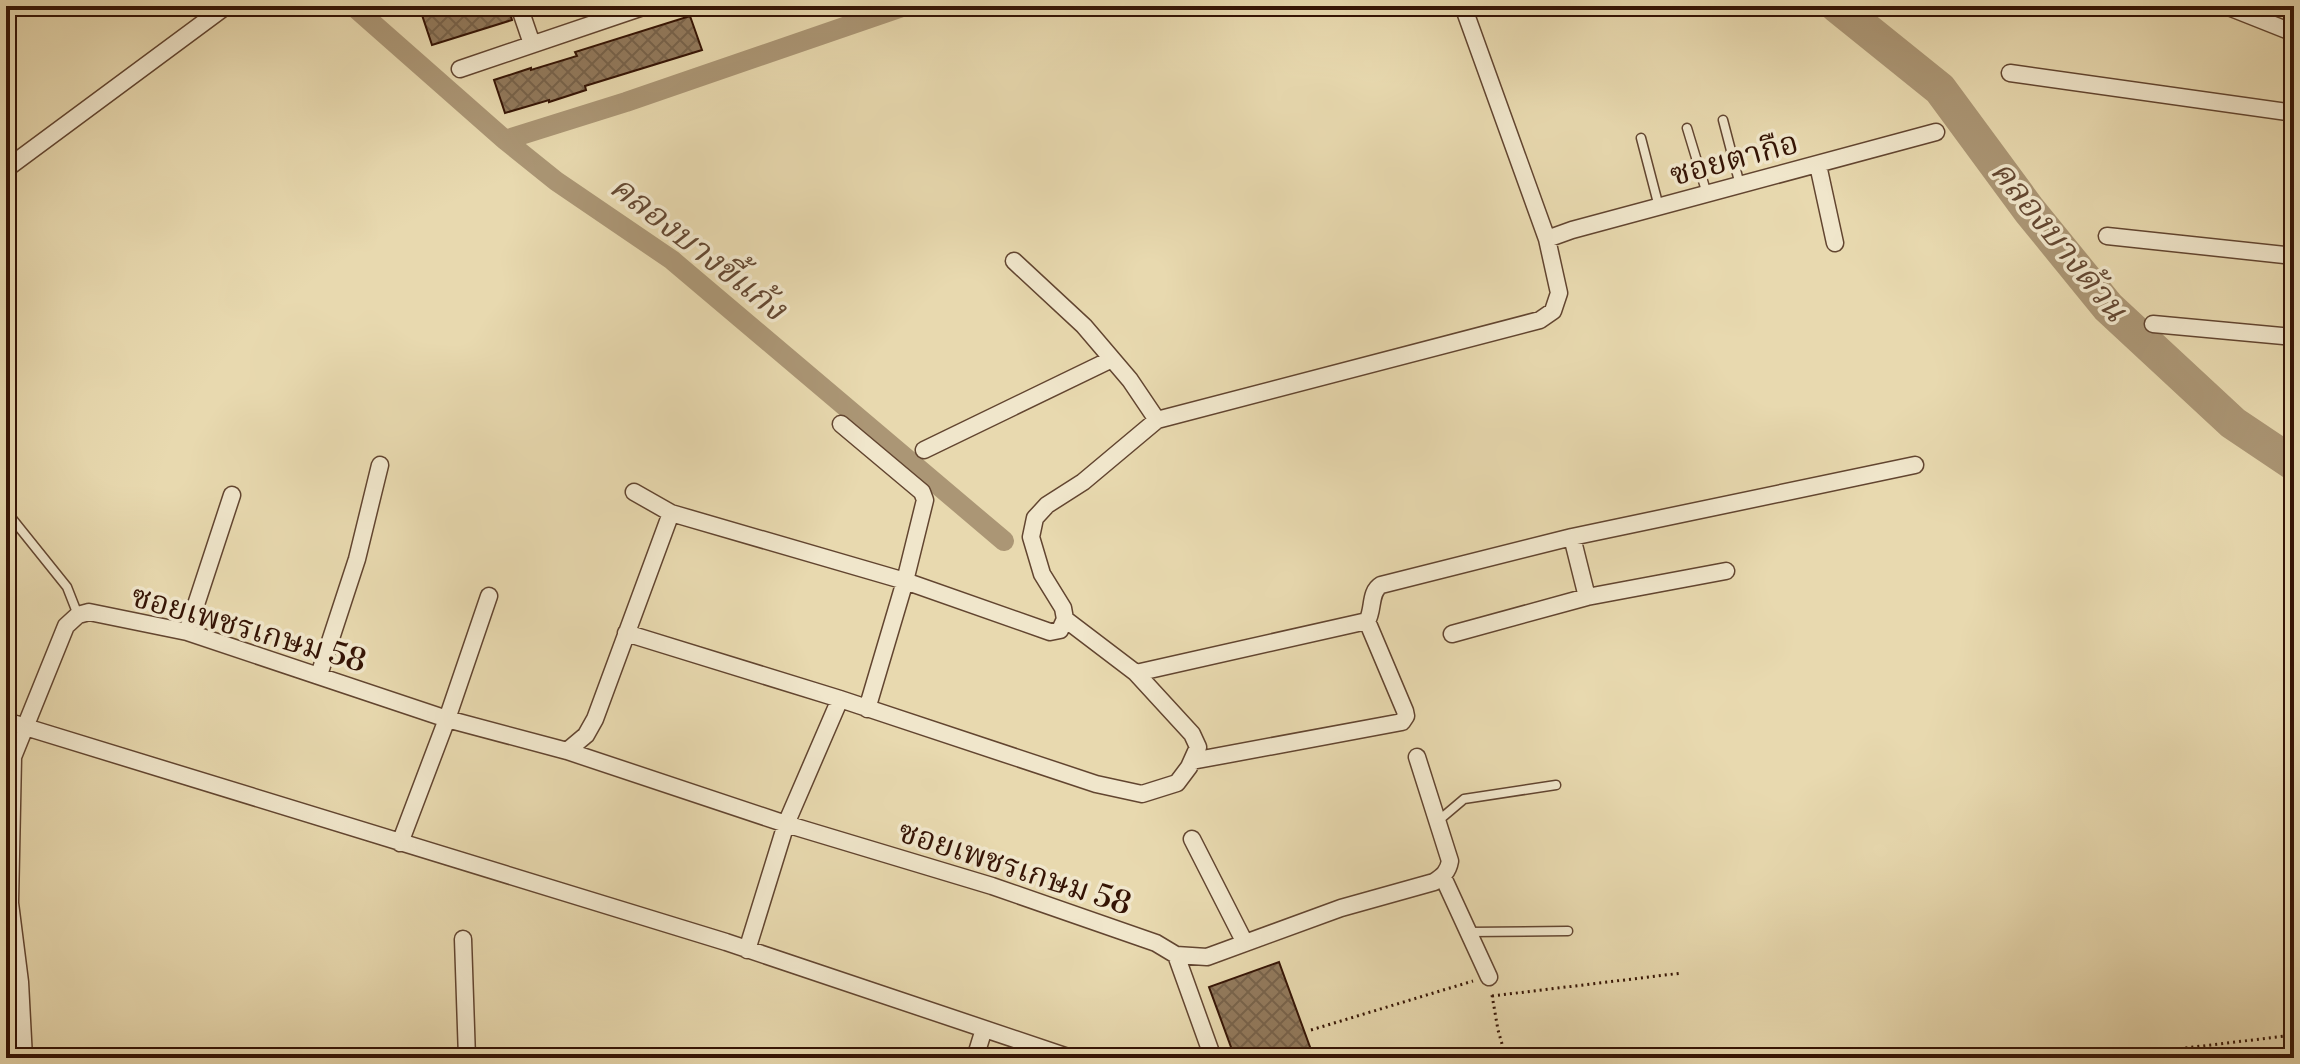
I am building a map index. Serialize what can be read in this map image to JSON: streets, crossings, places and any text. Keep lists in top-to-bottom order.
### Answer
{
  "streets": {
    "street": ["ซอยตากือ", "ซอยเพชรเกษม 58"]
  },
  "water": ["คลองบางด้วน", "คลองบางขี้แก้ง"]
}
